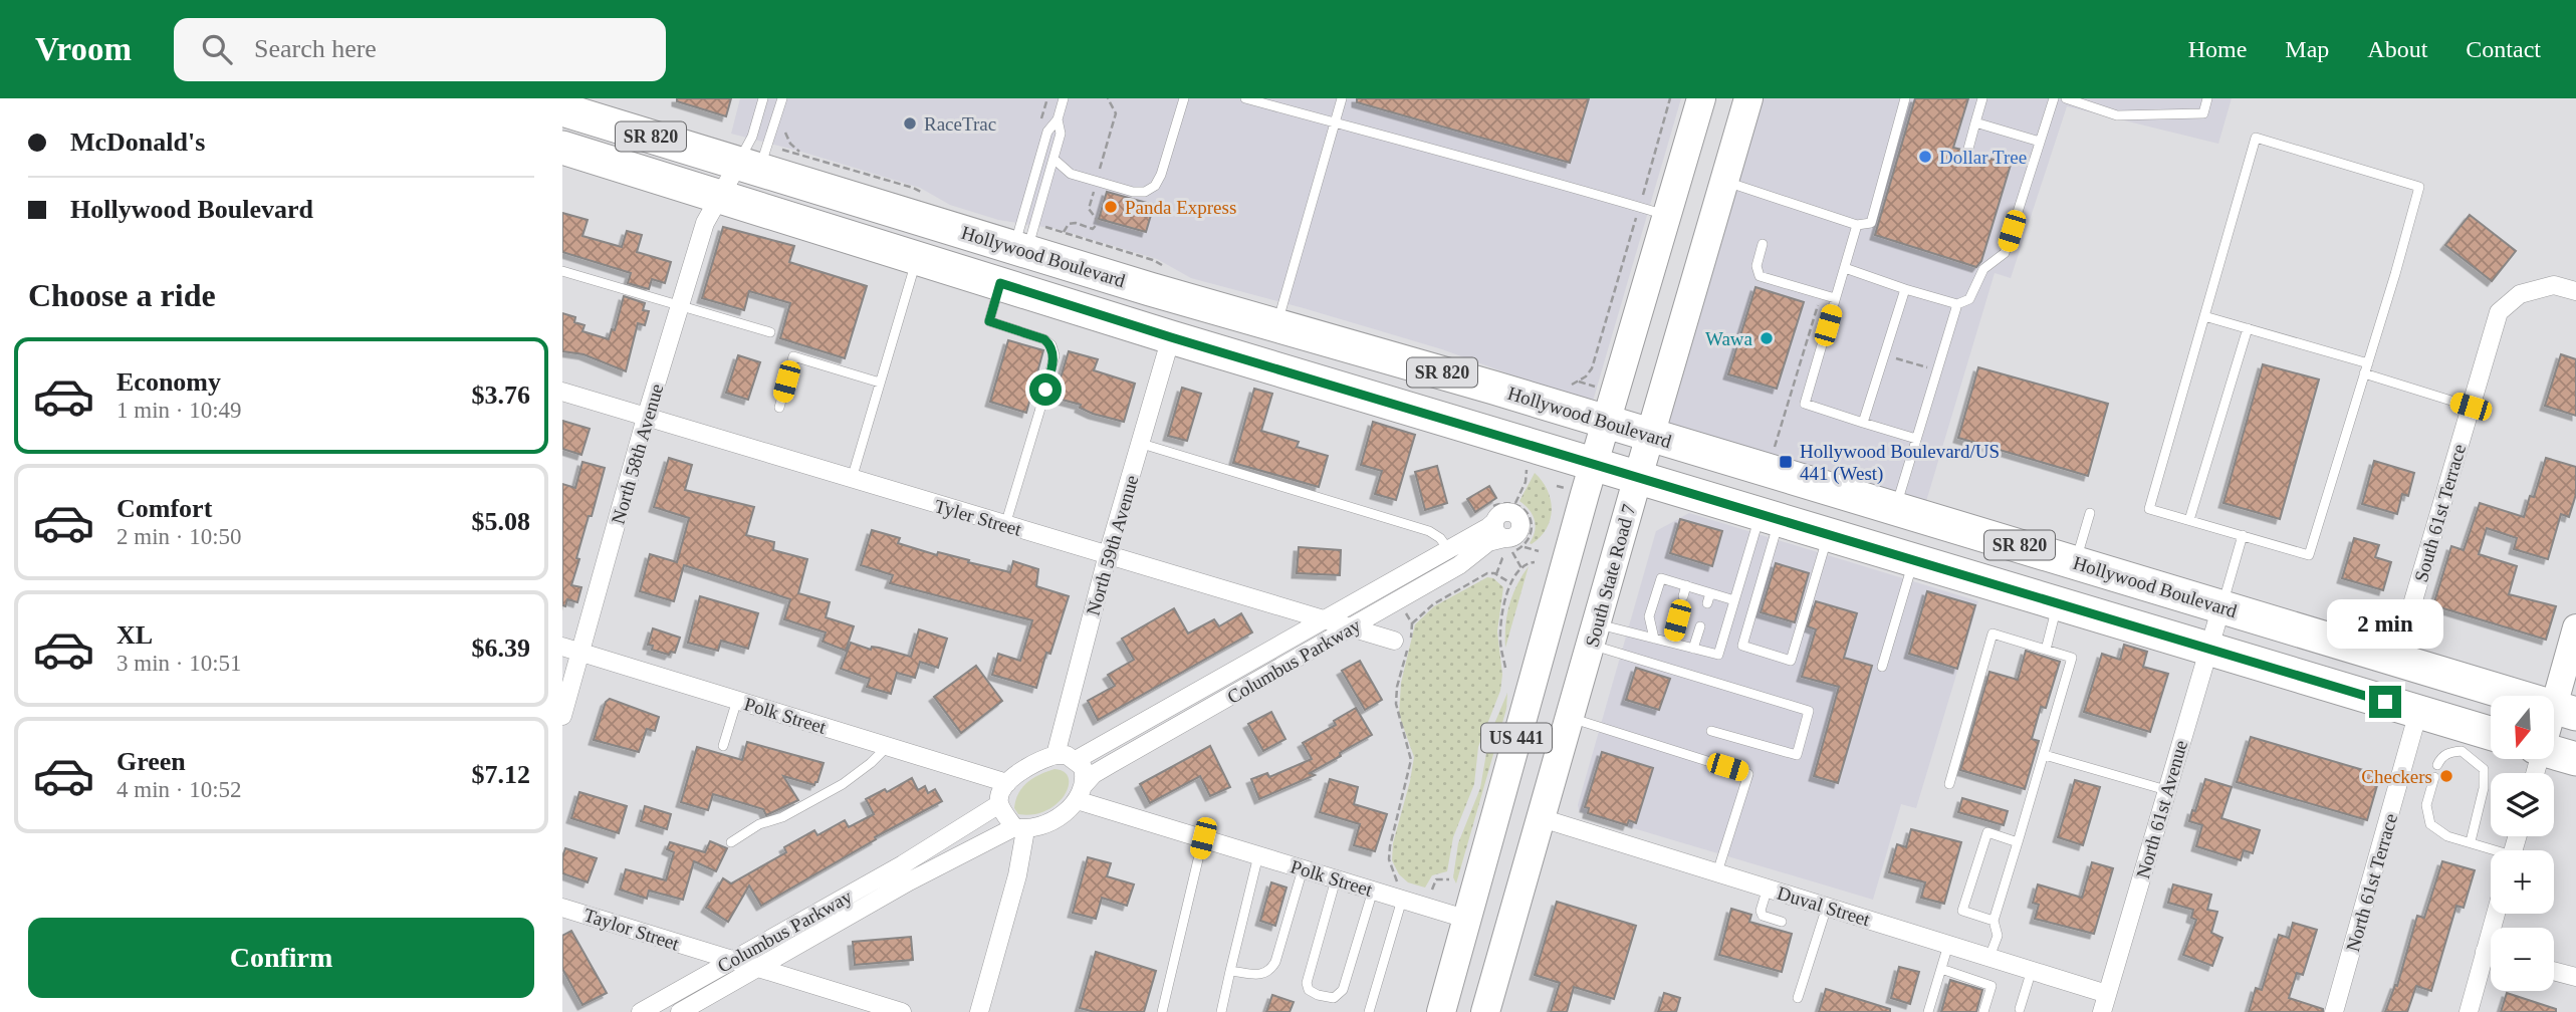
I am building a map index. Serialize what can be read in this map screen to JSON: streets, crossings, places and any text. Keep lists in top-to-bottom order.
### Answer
{
  "streets": {
    "highway": ["SR 820", "Hollywood Boulevard"],
    "main road": ["South State Road 7", "US 441"],
    "street": [
      "North 58th Avenue",
      "South 61st Terrace",
      "Tyler Street",
      "North 59th Avenue",
      "Columbus Parkway",
      "Polk Street",
      "North 61st Avenue",
      "North 61st Terrace",
      "Duval Street",
      "Taylor Street"
    ]
  },
  "crossings": [
    ["Hollywood Boulevard", "North 58th Avenue"],
    ["Hollywood Boulevard", "South 61st Terrace"],
    ["Hollywood Boulevard", "North 59th Avenue"],
    ["Hollywood Boulevard", "South State Road 7"],
    ["Hollywood Boulevard", "US 441"],
    ["Hollywood Boulevard", "North 61st Avenue"],
    ["Hollywood Boulevard", "North 61st Terrace"],
    ["North 58th Avenue", "Tyler Street"],
    ["North 58th Avenue", "Polk Street"],
    ["Tyler Street", "North 59th Avenue"],
    ["Tyler Street", "Columbus Parkway"],
    ["North 59th Avenue", "Columbus Parkway"],
    ["North 59th Avenue", "Polk Street"],
    ["South State Road 7", "Duval Street"],
    ["Columbus Parkway", "Polk Street"],
    ["Columbus Parkway", "Taylor Street"],
    ["Polk Street", "US 441"],
    ["North 61st Avenue", "Duval Street"]
  ],
  "places": {
    "other": [
      "RaceTrac",
      "Dollar Tree",
      "Panda Express",
      "Wawa",
      "Checkers"
    ],
    "transit": ["Hollywood Boulevard/US 441 (West)"]
  },
  "north": "bottom",
  "page": {
    "header": "Vroom",
    "search": "Search here",
    "nav": [
      "Home",
      "Map",
      "About",
      "Contact"
    ],
    "banner": ["McDonald's", "Hollywood Boulevard"],
    "heading": "Choose a ride",
    "list": [
      {
        "name": "Economy",
        "note": "1 min · 10:49",
        "value": "$3.76"
      },
      {
        "name": "Comfort",
        "note": "2 min · 10:50",
        "value": "$5.08"
      },
      {
        "name": "XL",
        "note": "3 min · 10:51",
        "value": "$6.39"
      },
      {
        "name": "Green",
        "note": "4 min · 10:52",
        "value": "$7.12"
      }
    ],
    "bubble": "2 min",
    "map_buttons": ["+", "−"],
    "buttons": "Confirm"
  }
}
